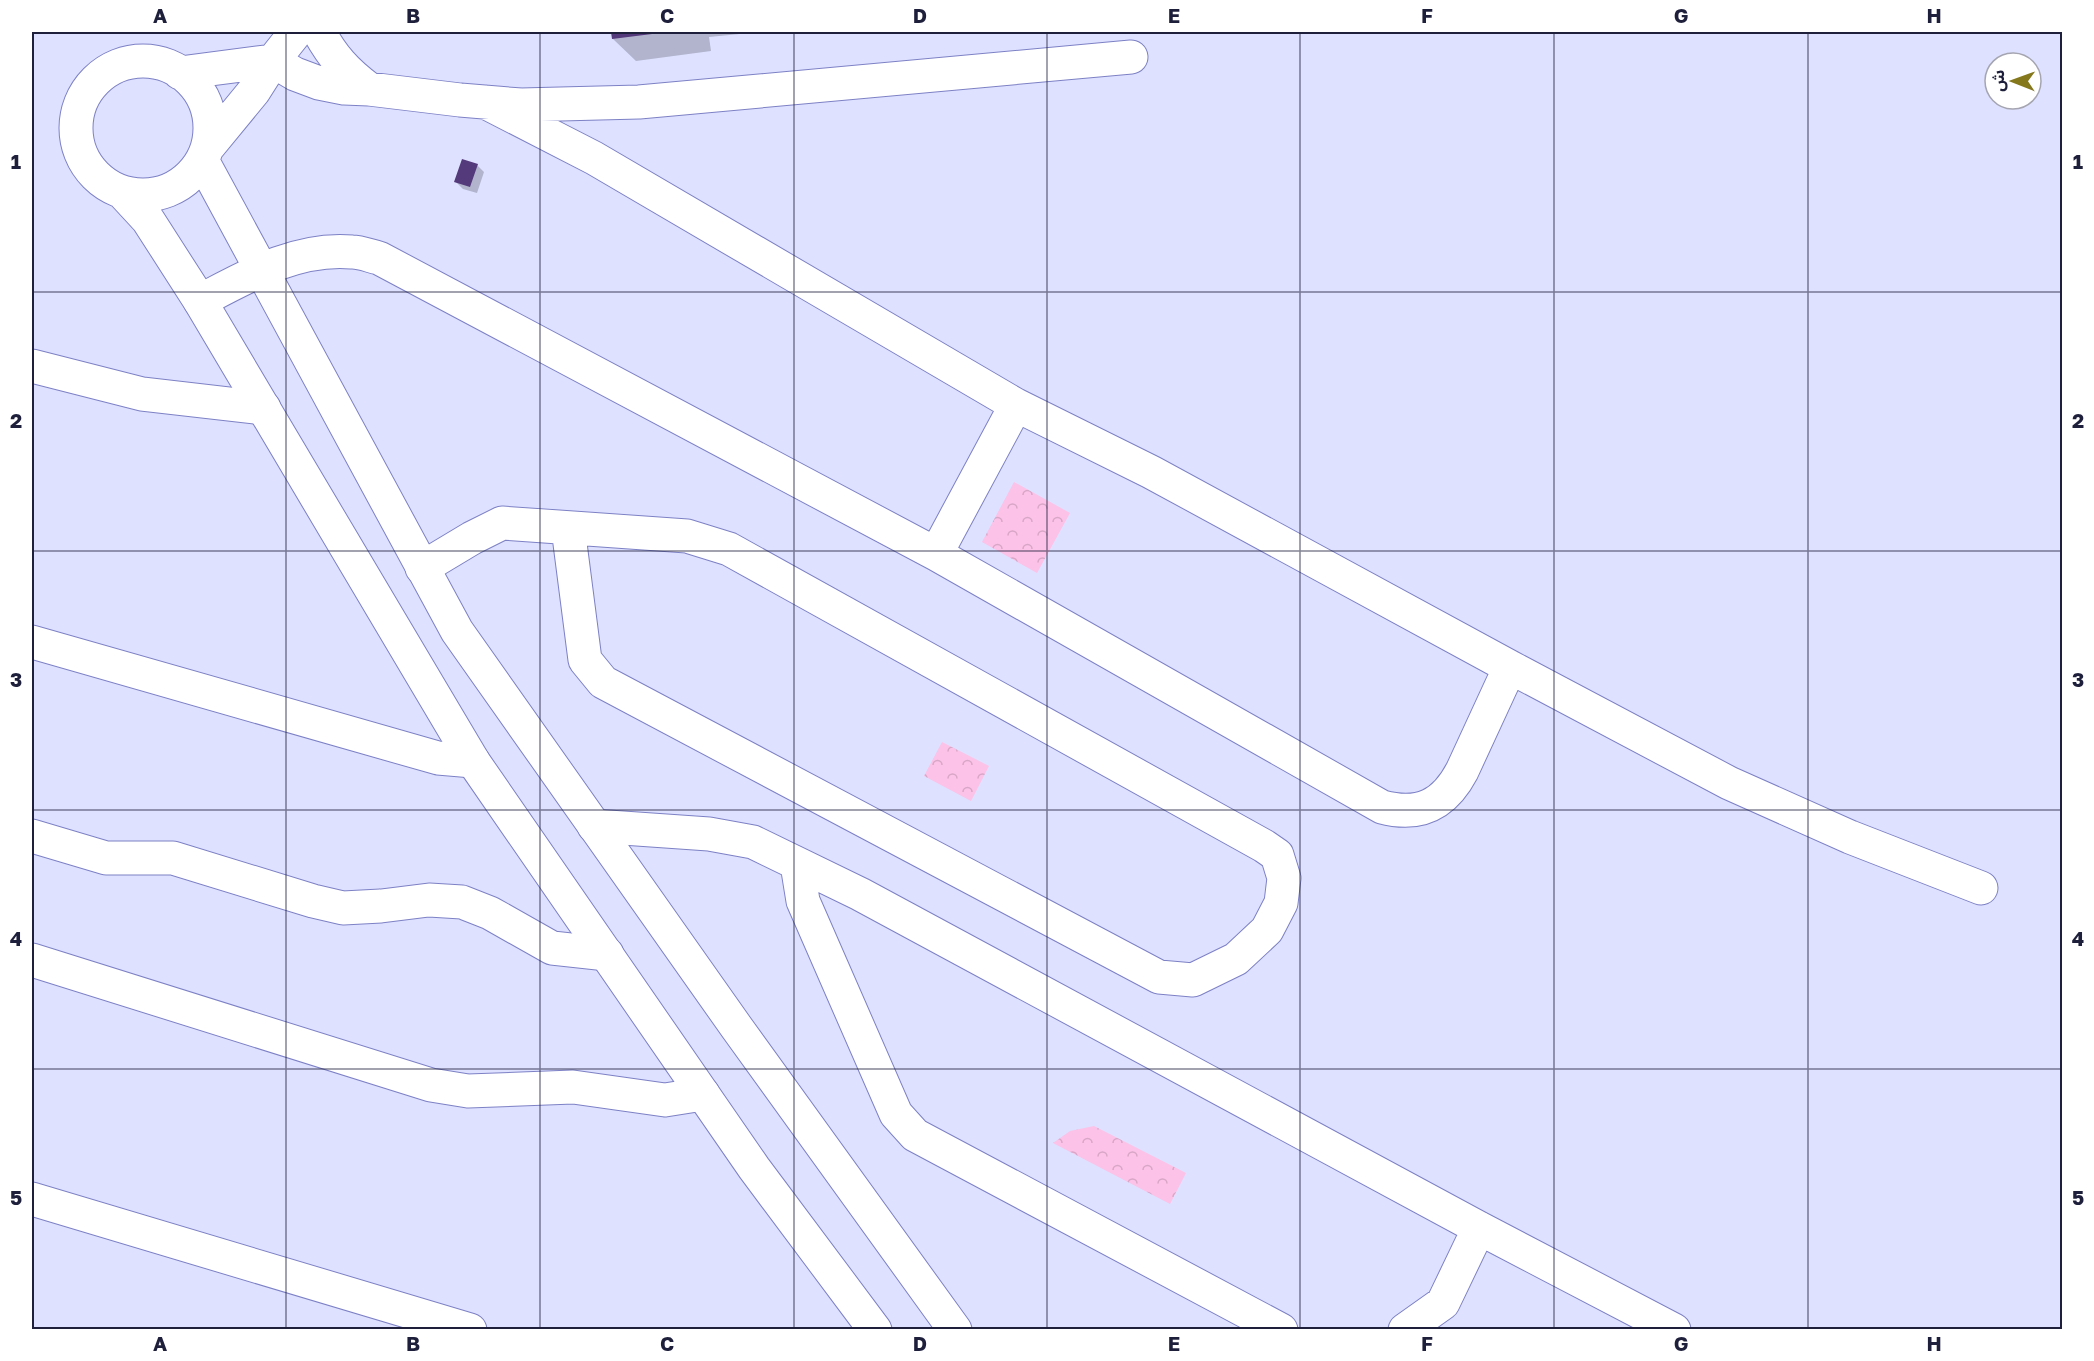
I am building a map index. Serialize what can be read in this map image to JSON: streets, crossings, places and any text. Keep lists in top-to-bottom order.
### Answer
{
  "north": "left",
  "grid": {
    "columns": [
      "A",
      "B",
      "C",
      "D",
      "E",
      "F",
      "G",
      "H"
    ],
    "rows": [
      "1",
      "2",
      "3",
      "4",
      "5"
    ]
  }
}
